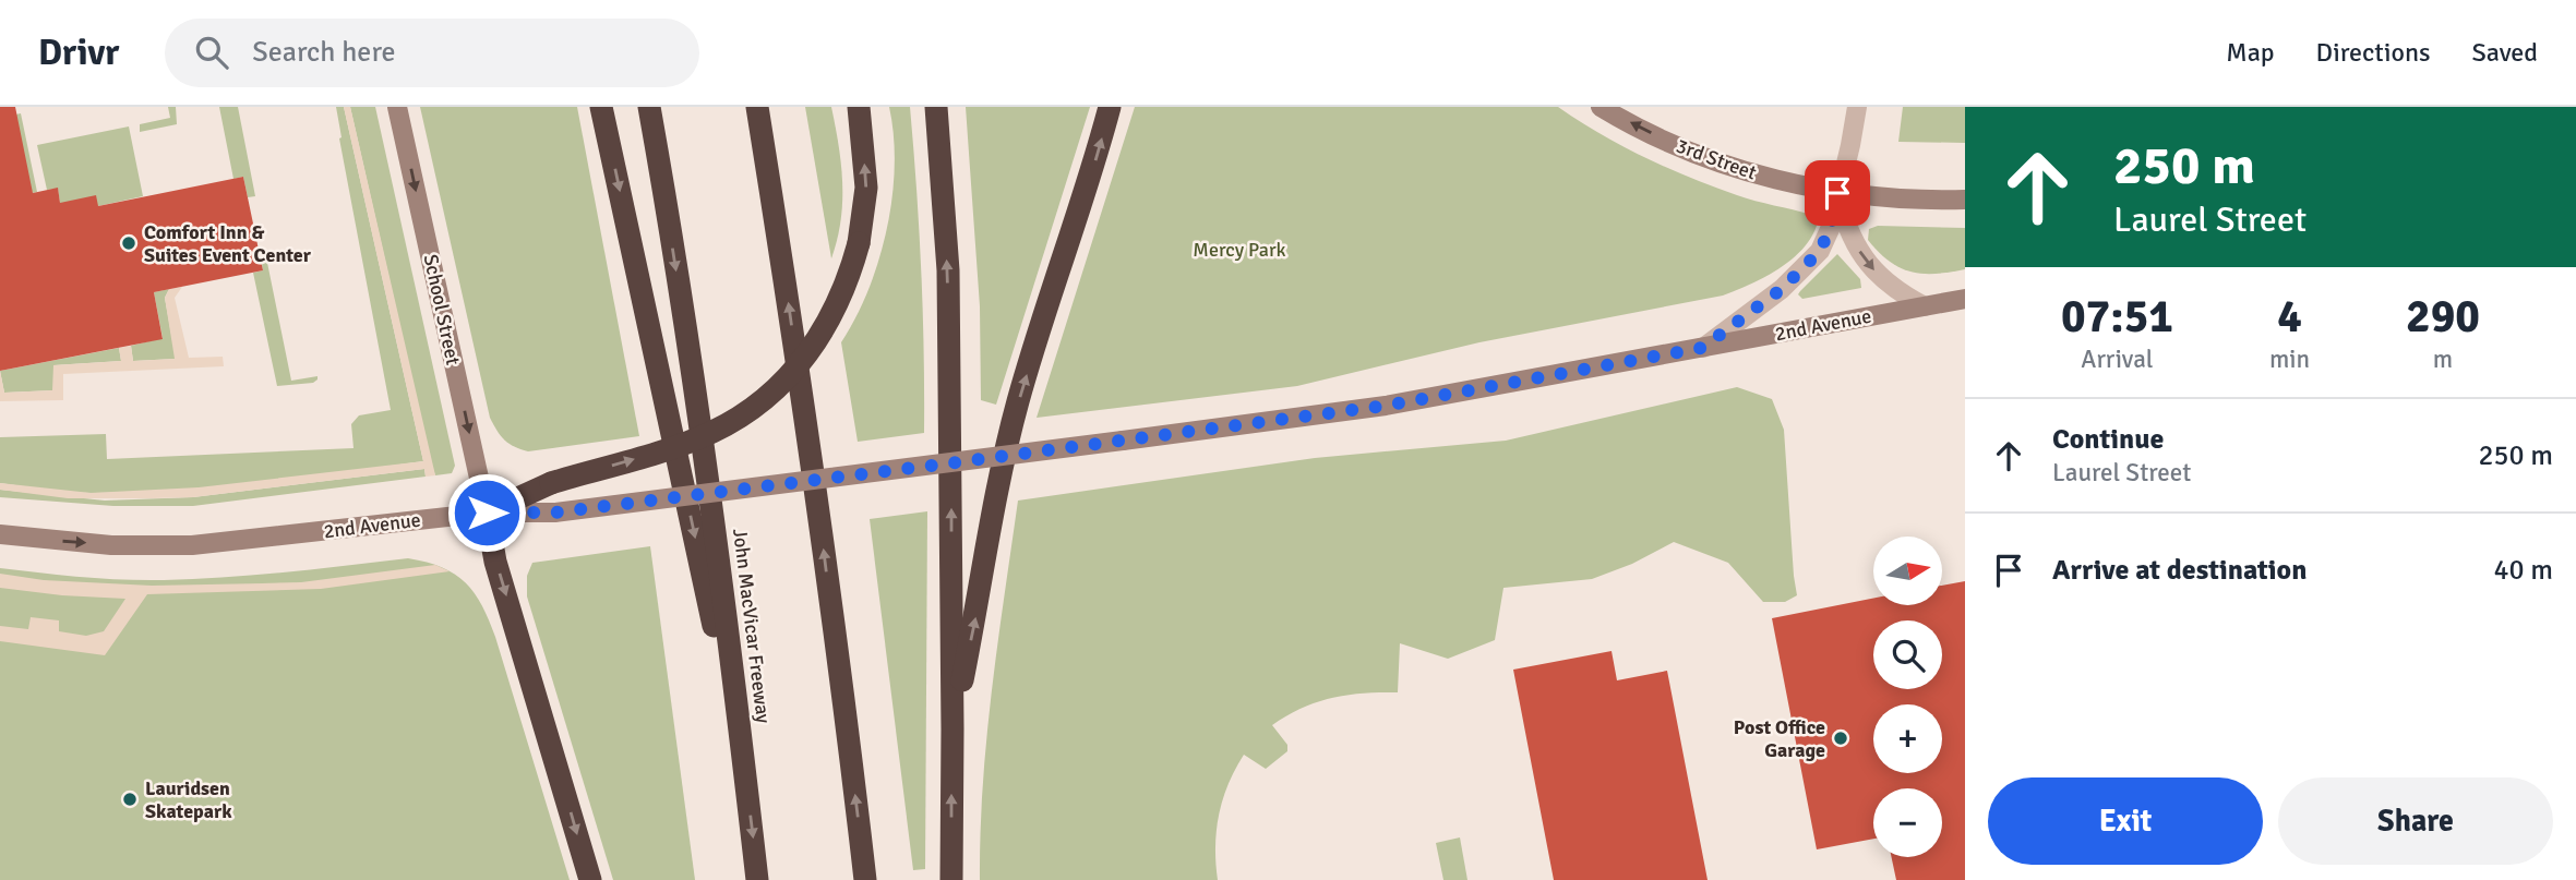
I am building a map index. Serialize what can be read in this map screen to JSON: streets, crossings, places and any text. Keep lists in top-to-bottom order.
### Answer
{
  "streets": {
    "highway": ["John MacVicar Freeway"],
    "main road": ["3rd Street", "School Street", "2nd Avenue"]
  },
  "crossings": [
    ["School Street", "2nd Avenue"]
  ],
  "one_way": ["3rd Street", "School Street"],
  "parks": ["Mercy Park"],
  "places": ["Comfort Inn & Suites Event Center", "Post Office Garage", "Lauridsen Skatepark"],
  "north": "right",
  "page": {
    "header": "Drivr",
    "search": "Search here",
    "nav": ["Map", "Directions", "Saved"],
    "turn": ["250 m", "Laurel Street"],
    "eta": [
      "07:51",
      "Arrival",
      "4",
      "min",
      "290",
      "m"
    ],
    "list": [
      {
        "name": "Continue",
        "note": "Laurel Street",
        "value": "250 m"
      },
      {
        "name": "Arrive at destination",
        "value": "40 m"
      }
    ],
    "map_buttons": ["+", "−"],
    "buttons": ["Exit", "Share"]
  }
}
